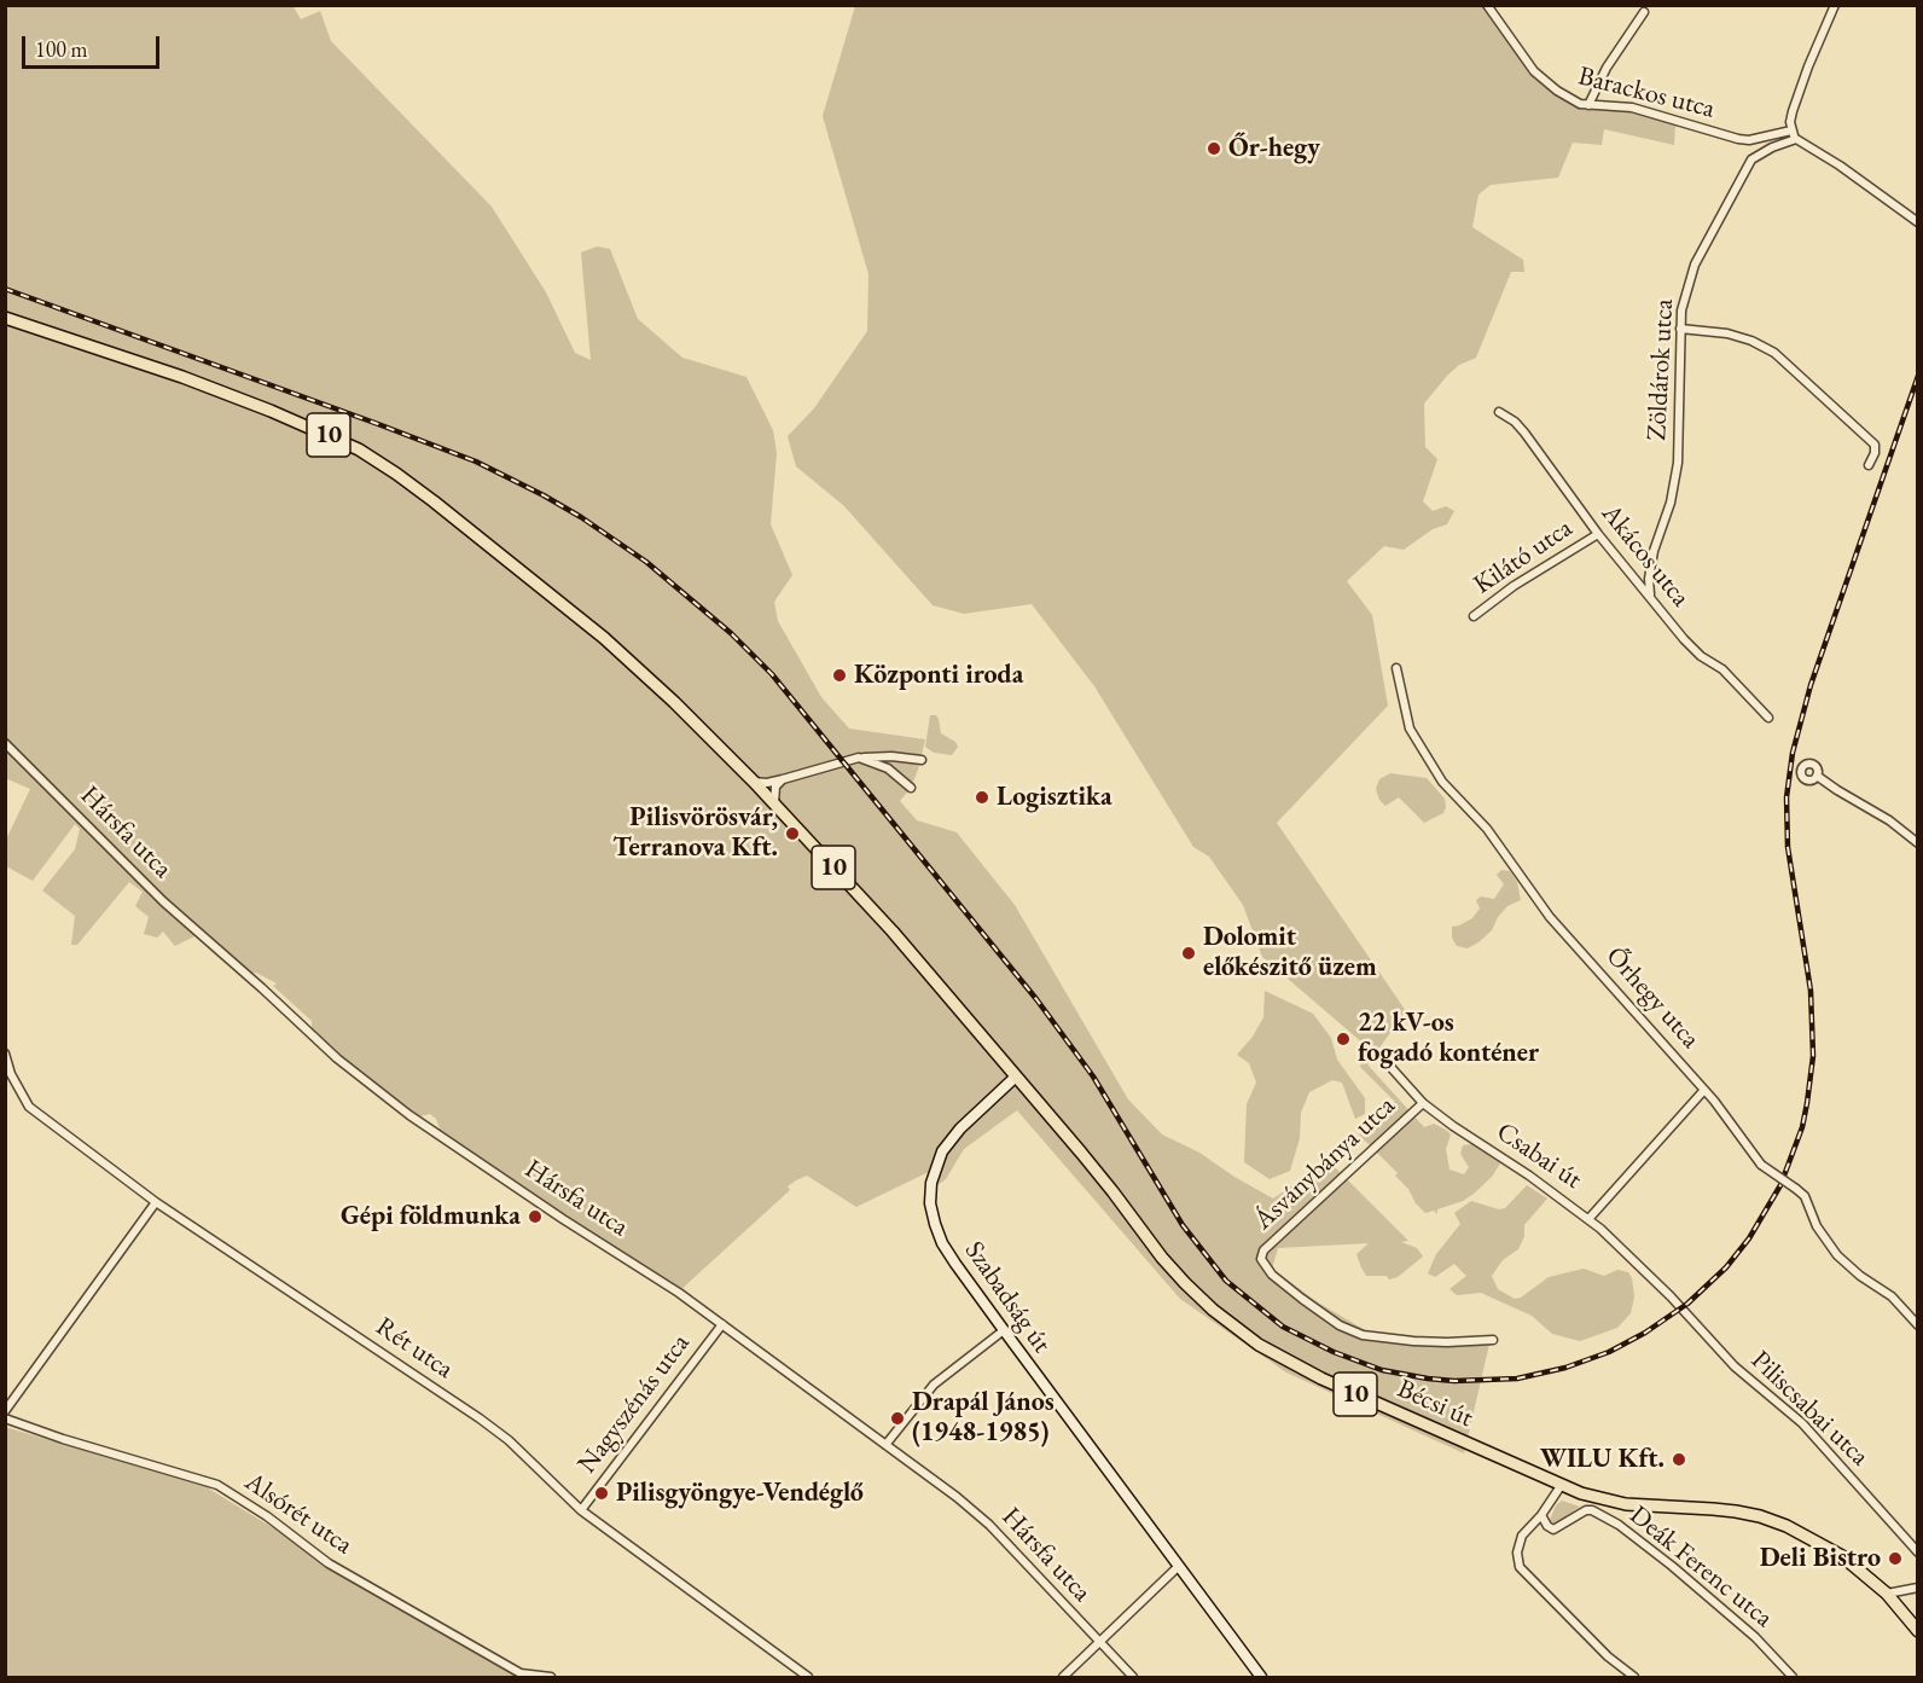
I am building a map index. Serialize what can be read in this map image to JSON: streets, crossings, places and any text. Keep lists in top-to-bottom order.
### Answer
{
  "streets": {
    "main road": ["10", "Szabadság út", "Bécsi út"],
    "street": [
      "Barackos utca",
      "Zöldárok utca",
      "Akácos utca",
      "Kilátó utca",
      "Hársfa utca",
      "Őrhegy utca",
      "Csabai út",
      "Ásványbánya utca",
      "Rét utca",
      "Nagyszénás utca",
      "Piliscsabai utca",
      "Alsórét utca",
      "Deák Ferenc utca"
    ]
  },
  "crossings": [
    ["Zöldárok utca", "Akácos utca"],
    ["10", "Szabadság út"],
    ["10", "Bécsi út"],
    ["Akácos utca", "Kilátó utca"],
    ["Hársfa utca", "Nagyszénás utca"],
    ["Csabai út", "Ásványbánya utca"],
    ["Csabai út", "Piliscsabai utca"],
    ["Szabadság út", "Bécsi út"],
    ["Rét utca", "Nagyszénás utca"]
  ],
  "places": [
    "Őr-hegy",
    "Központi iroda",
    "Logisztika",
    "Pilisvörösvár, Terranova Kft.",
    "Dolomit előkészitő üzem",
    "22 kV-os fogadó konténer",
    "Gépi földmunka",
    "Drapál János (1948-1985)",
    "WILU Kft.",
    "Pilisgyöngye-Vendéglő",
    "Deli Bistro"
  ],
  "scale_bar": "100 m"
}
